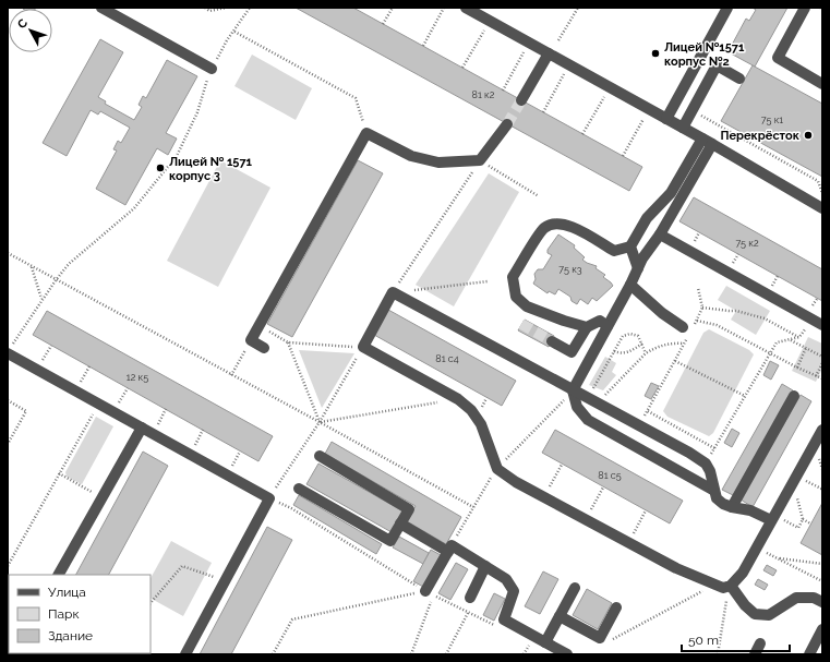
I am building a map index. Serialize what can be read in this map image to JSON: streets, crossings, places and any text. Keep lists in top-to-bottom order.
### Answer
{
  "places": ["Лицей №1571 корпус №2", "Перекрёсток", "Лицей № 1571 корпус 3"],
  "house_numbers": [
    "81 к2",
    "75 к1",
    "75 к2",
    "75 к3",
    "81 с4",
    "12 к5",
    "81 с5"
  ],
  "legend": ["Улица", "Парк", "Здание"],
  "scale_bar": "50 m",
  "north": "top left"
}
